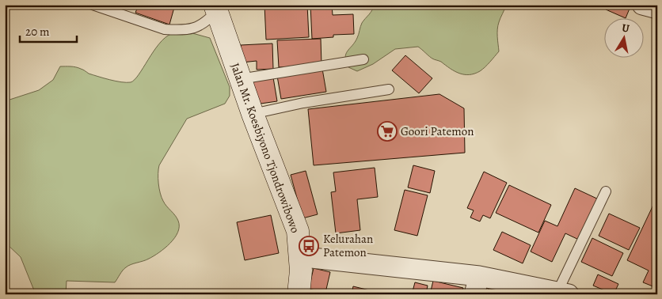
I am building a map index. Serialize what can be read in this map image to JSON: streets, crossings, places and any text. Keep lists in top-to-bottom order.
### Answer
{
  "streets": {
    "main road": ["Jalan Mr. Koesbiyono Tjondrowibowo"]
  },
  "places": {
    "supermarket": ["Goori Patemon"],
    "bus stop": ["Kelurahan Patemon"]
  },
  "scale_bar": "20 m",
  "north": "top"
}
